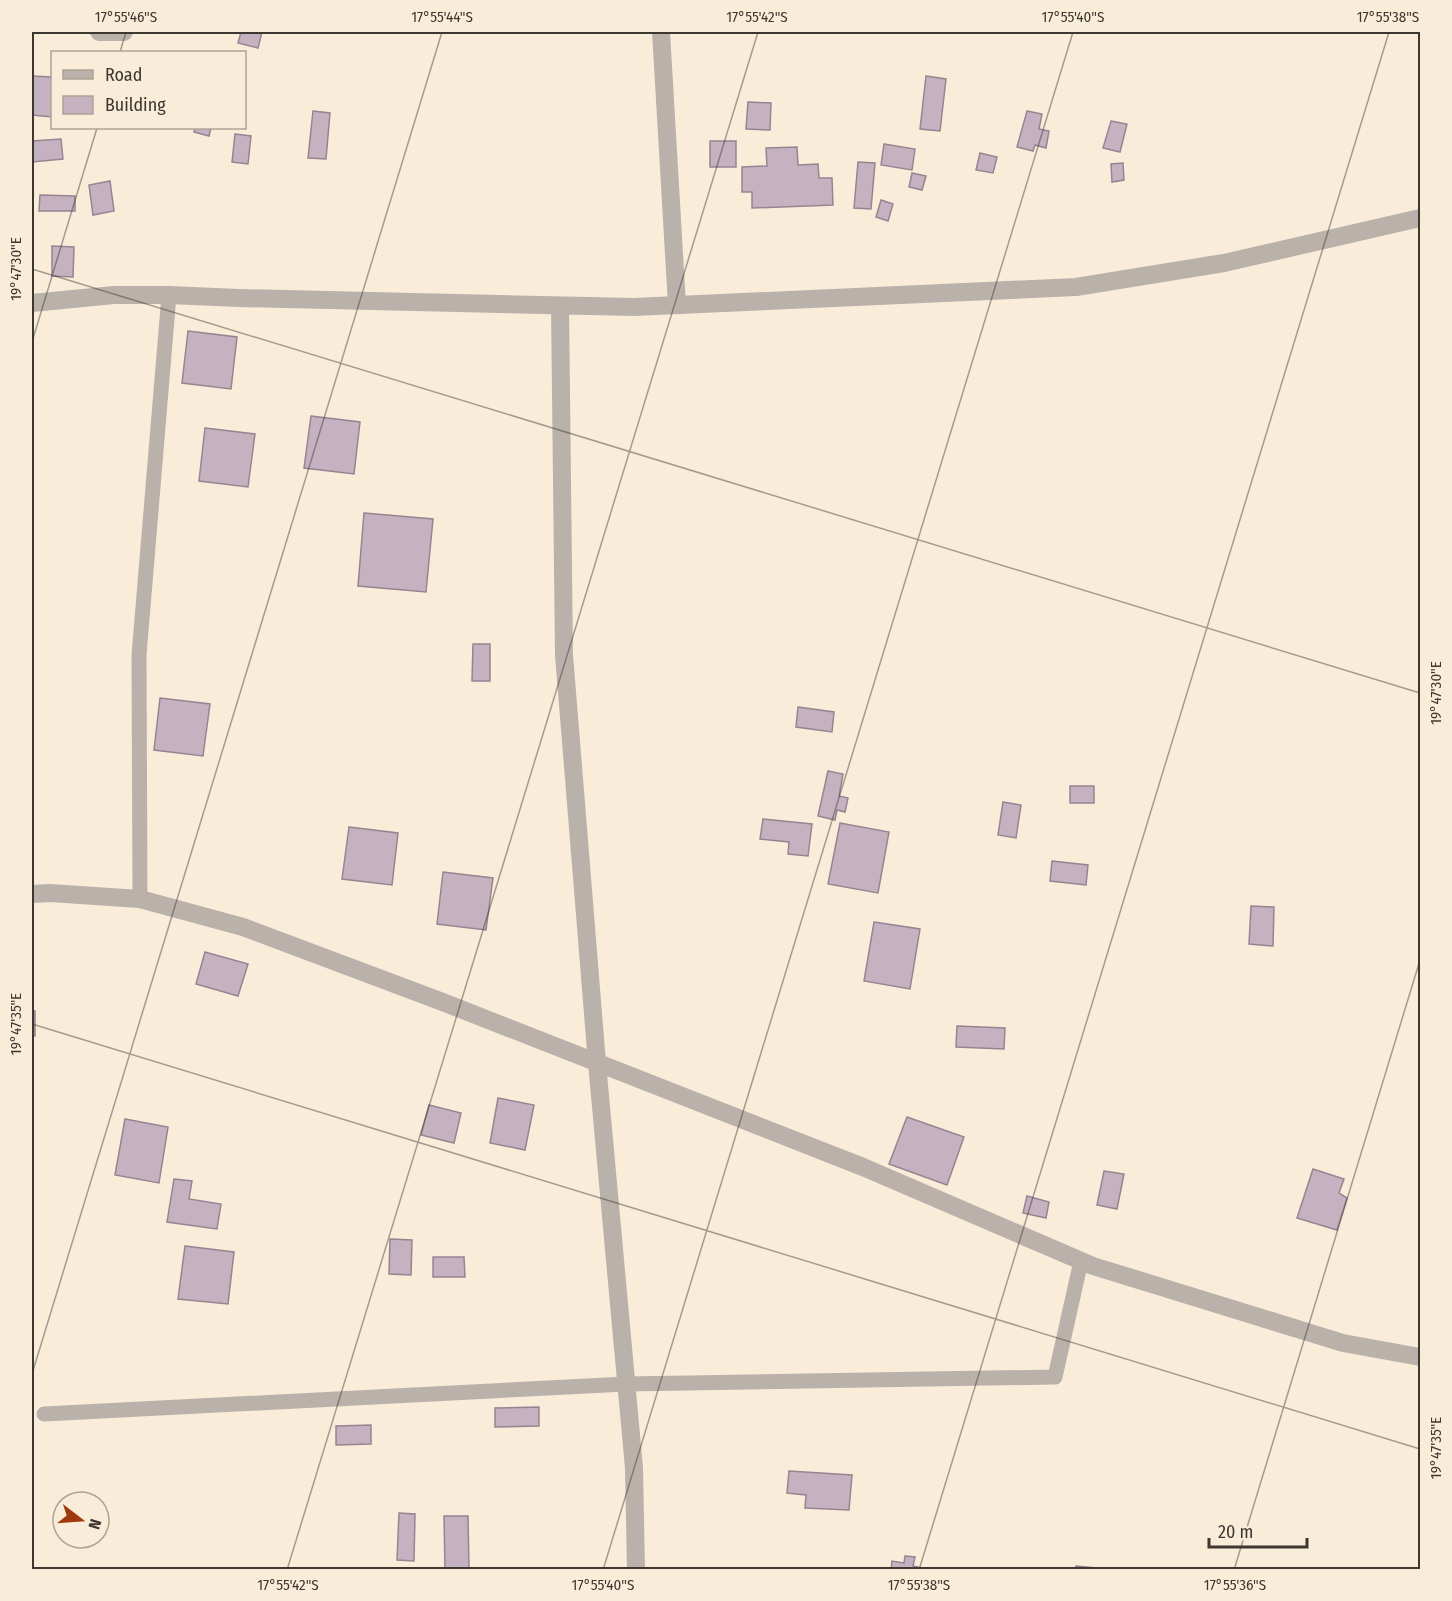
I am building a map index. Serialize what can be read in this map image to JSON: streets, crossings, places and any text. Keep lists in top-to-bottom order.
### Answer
{
  "legend": ["Road", "Building"],
  "scale_bar": "20 m",
  "north": "right",
  "coordinates": [
    "17°55'46\"S",
    "17°55'44\"S",
    "17°55'42\"S",
    "17°55'40\"S",
    "17°55'38\"S",
    "19°47'30\"E",
    "19°47'35\"E",
    "17°55'36\"S"
  ]
}
